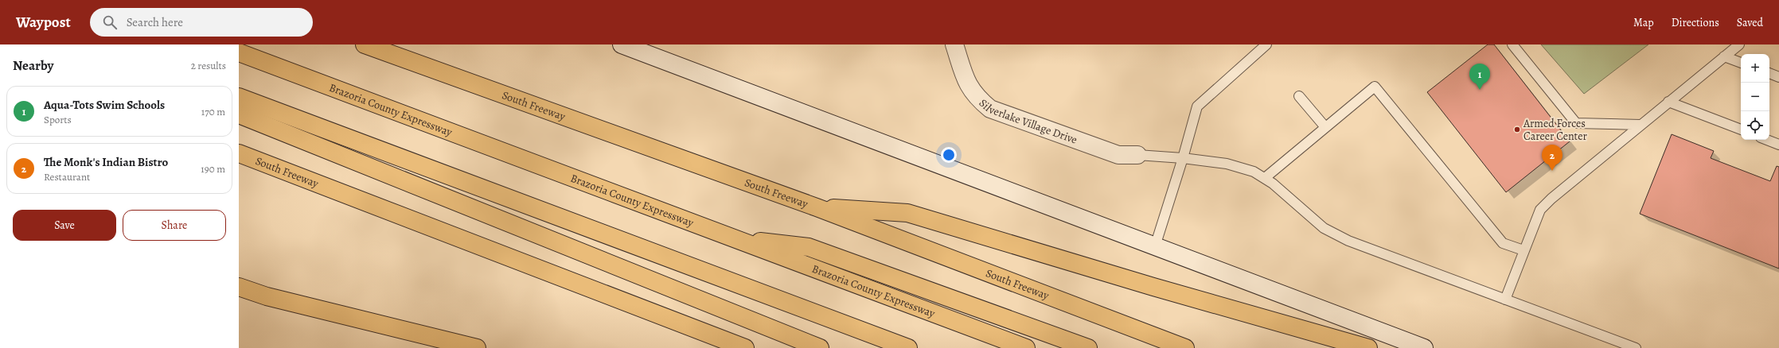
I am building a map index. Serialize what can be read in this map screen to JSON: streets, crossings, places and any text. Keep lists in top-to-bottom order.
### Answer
{
  "streets": {
    "highway": ["South Freeway", "Brazoria County Expressway"],
    "main road": ["Silverlake Village Drive"]
  },
  "places": ["Armed Forces Career Center"],
  "page": {
    "header": "Waypost",
    "search": "Search here",
    "nav": ["Map", "Directions", "Saved"],
    "heading": ["Nearby", "2 results"],
    "map_buttons": ["+", "−"],
    "pins": ["1", "2"],
    "list": [
      {
        "mark": "1",
        "name": "Aqua-Tots Swim Schools",
        "note": "Sports",
        "value": "170 m"
      },
      {
        "mark": "2",
        "name": "The Monk's Indian Bistro",
        "note": "Restaurant",
        "value": "190 m"
      }
    ],
    "buttons": ["Save", "Share"]
  }
}
